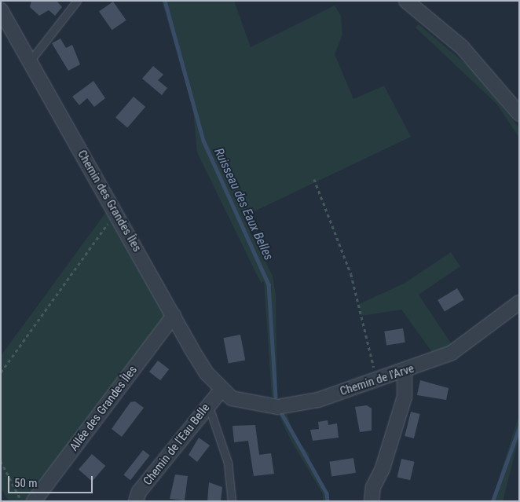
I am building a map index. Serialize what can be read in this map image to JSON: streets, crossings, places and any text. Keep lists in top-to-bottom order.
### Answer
{
  "streets": {
    "street": [
      "Chemin des Grandes Îles",
      "Chemin de l'Arve",
      "Allée des Grandes Îles",
      "Chemin de l'Eau Belle"
    ]
  },
  "crossings": [
    ["Chemin des Grandes Îles", "Chemin de l'Arve"],
    ["Chemin des Grandes Îles", "Allée des Grandes Îles"],
    ["Chemin des Grandes Îles", "Chemin de l'Eau Belle"],
    ["Chemin de l'Arve", "Chemin de l'Eau Belle"]
  ],
  "water": ["Ruisseau des Eaux Belles"],
  "scale_bar": "50 m"
}
